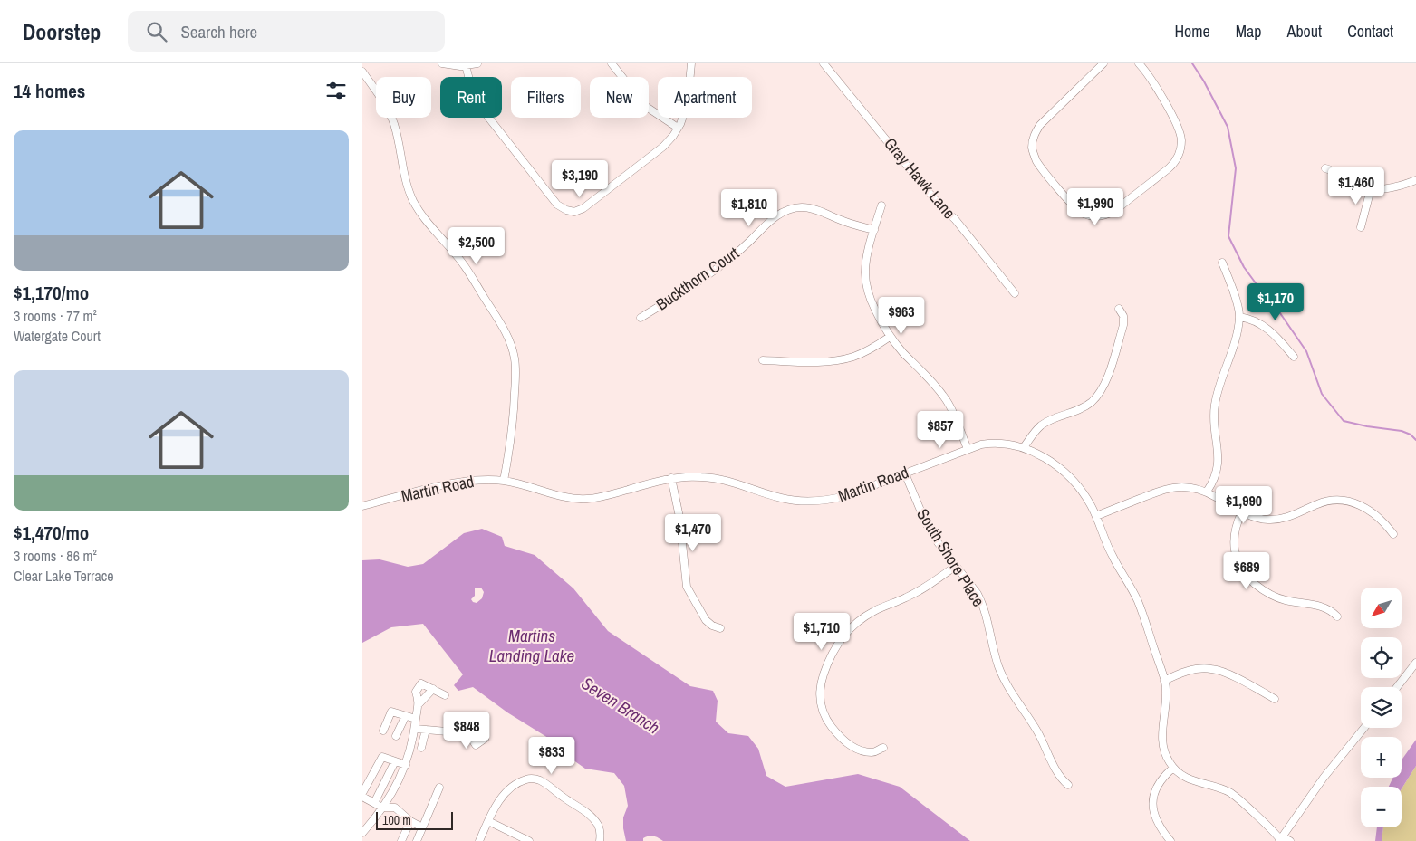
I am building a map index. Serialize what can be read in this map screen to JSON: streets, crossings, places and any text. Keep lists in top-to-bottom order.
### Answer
{
  "streets": {
    "street": [
      "Gray Hawk Lane",
      "Buckthorn Court",
      "Martin Road",
      "South Shore Place"
    ]
  },
  "crossings": [
    ["Martin Road", "South Shore Place"]
  ],
  "water": ["Martins Landing Lake", "Seven Branch"],
  "scale_bar": "100 m",
  "north": "bottom left",
  "page": {
    "header": "Doorstep",
    "search": "Search here",
    "nav": [
      "Home",
      "Map",
      "About",
      "Contact"
    ],
    "heading": "14 homes",
    "chip": [
      "Buy",
      "Rent",
      "Filters",
      "New",
      "Apartment"
    ],
    "list": [
      {
        "name": "$1,170/mo",
        "note": "3 rooms · 77 m² · Watergate Court"
      },
      {
        "name": "$1,470/mo",
        "note": "3 rooms · 86 m² · Clear Lake Terrace"
      }
    ],
    "price": [
      "$3,190",
      "$1,460",
      "$1,990",
      "$1,810",
      "$2,500",
      "$1,170",
      "$963",
      "$857",
      "$1,990",
      "$1,470",
      "$689",
      "$1,710",
      "$848",
      "$833"
    ],
    "map_buttons": ["+", "−"],
    "scale": "100 m"
  }
}
